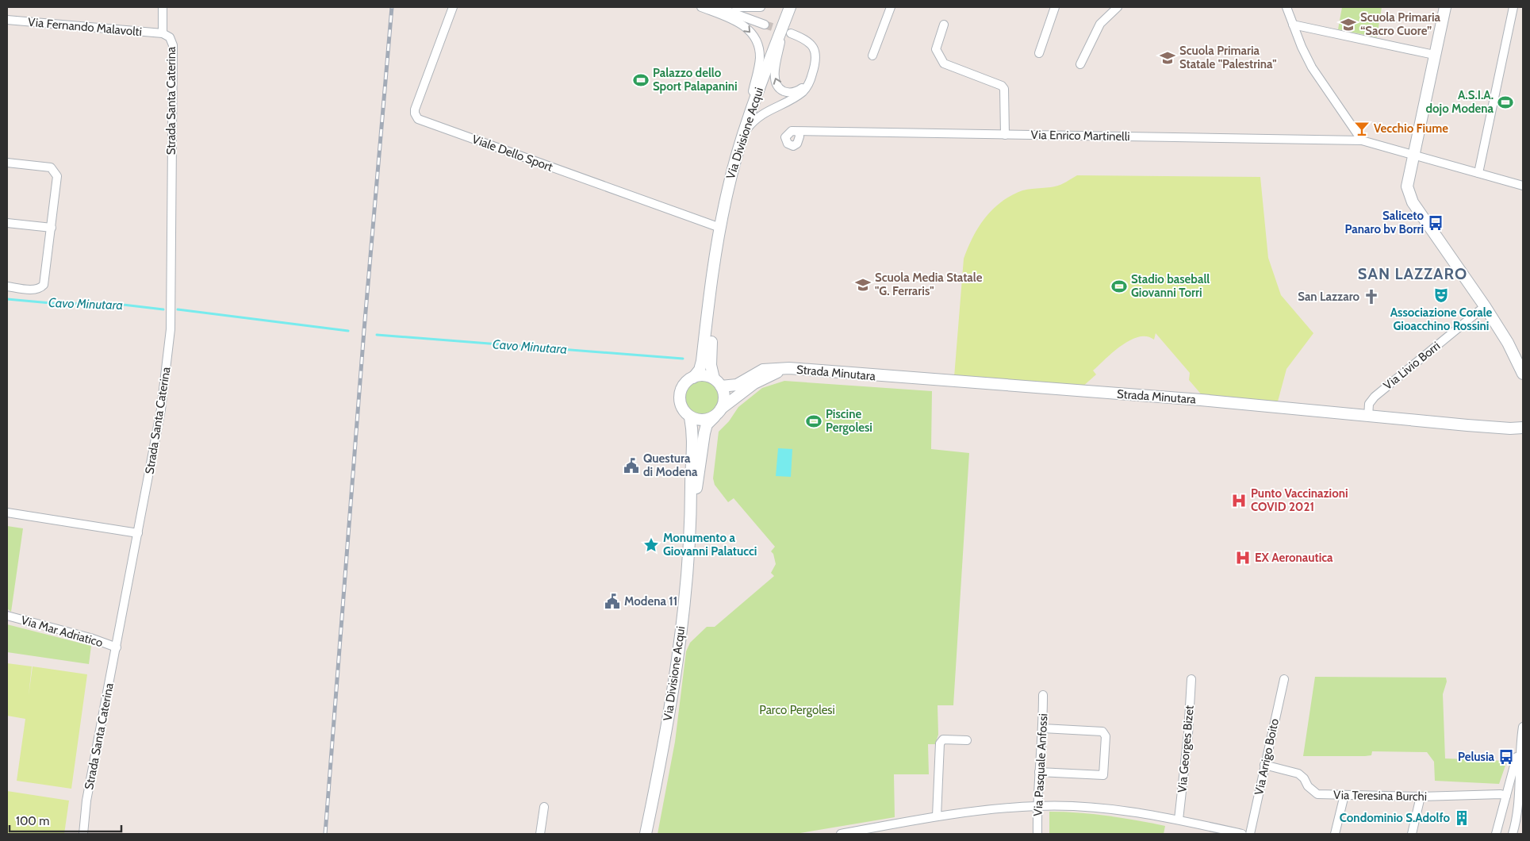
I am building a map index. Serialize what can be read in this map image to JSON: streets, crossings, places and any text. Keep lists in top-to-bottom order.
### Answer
{
  "streets": {
    "main road": ["Via Divisione Acqui", "Strada Minutara"],
    "street": [
      "Via Fernando Malavolti",
      "Strada Santa Caterina",
      "Via Enrico Martinelli",
      "Viale Dello Sport",
      "Via Livio Borri",
      "Via Mar Adriatico",
      "Via Georges Bizet",
      "Via Arrigo Boito",
      "Via Pasquale Anfossi",
      "Via Teresina Burchi"
    ]
  },
  "crossings": [
    ["Via Fernando Malavolti", "Strada Santa Caterina"],
    ["Strada Santa Caterina", "Via Mar Adriatico"],
    ["Via Divisione Acqui", "Viale Dello Sport"],
    ["Via Divisione Acqui", "Strada Minutara"],
    ["Via Livio Borri", "Strada Minutara"],
    ["Via Arrigo Boito", "Via Teresina Burchi"]
  ],
  "districts": ["SAN LAZZARO"],
  "water": ["Cavo Minutara"],
  "parks": ["Parco Pergolesi"],
  "places": {
    "school or university": ["Scuola Primaria “Sacro Cuore”", "Scuola Primaria Statale \"Palestrina\"", "Scuola Media Statale \"G. Ferraris\""],
    "sports": [
      "Palazzo dello Sport Palapanini",
      "A.S.I.A. dojo Modena",
      "Stadio baseball Giovanni Torri",
      "Piscine Pergolesi"
    ],
    "bar": ["Vecchio Fiume"],
    "bus stop": ["Saliceto Panaro bv Borri", "Pelusia"],
    "theatre": ["Associazione Corale Gioacchino Rossini"],
    "church": ["San Lazzaro"],
    "public building": ["Questura di Modena", "Modena 11"],
    "hospital": ["Punto Vaccinazioni COVID 2021", "EX Aeronautica"],
    "place": ["Monumento a Giovanni Palatucci"],
    "building": ["Condominio S.Adolfo"]
  },
  "scale_bar": "100 m"
}
